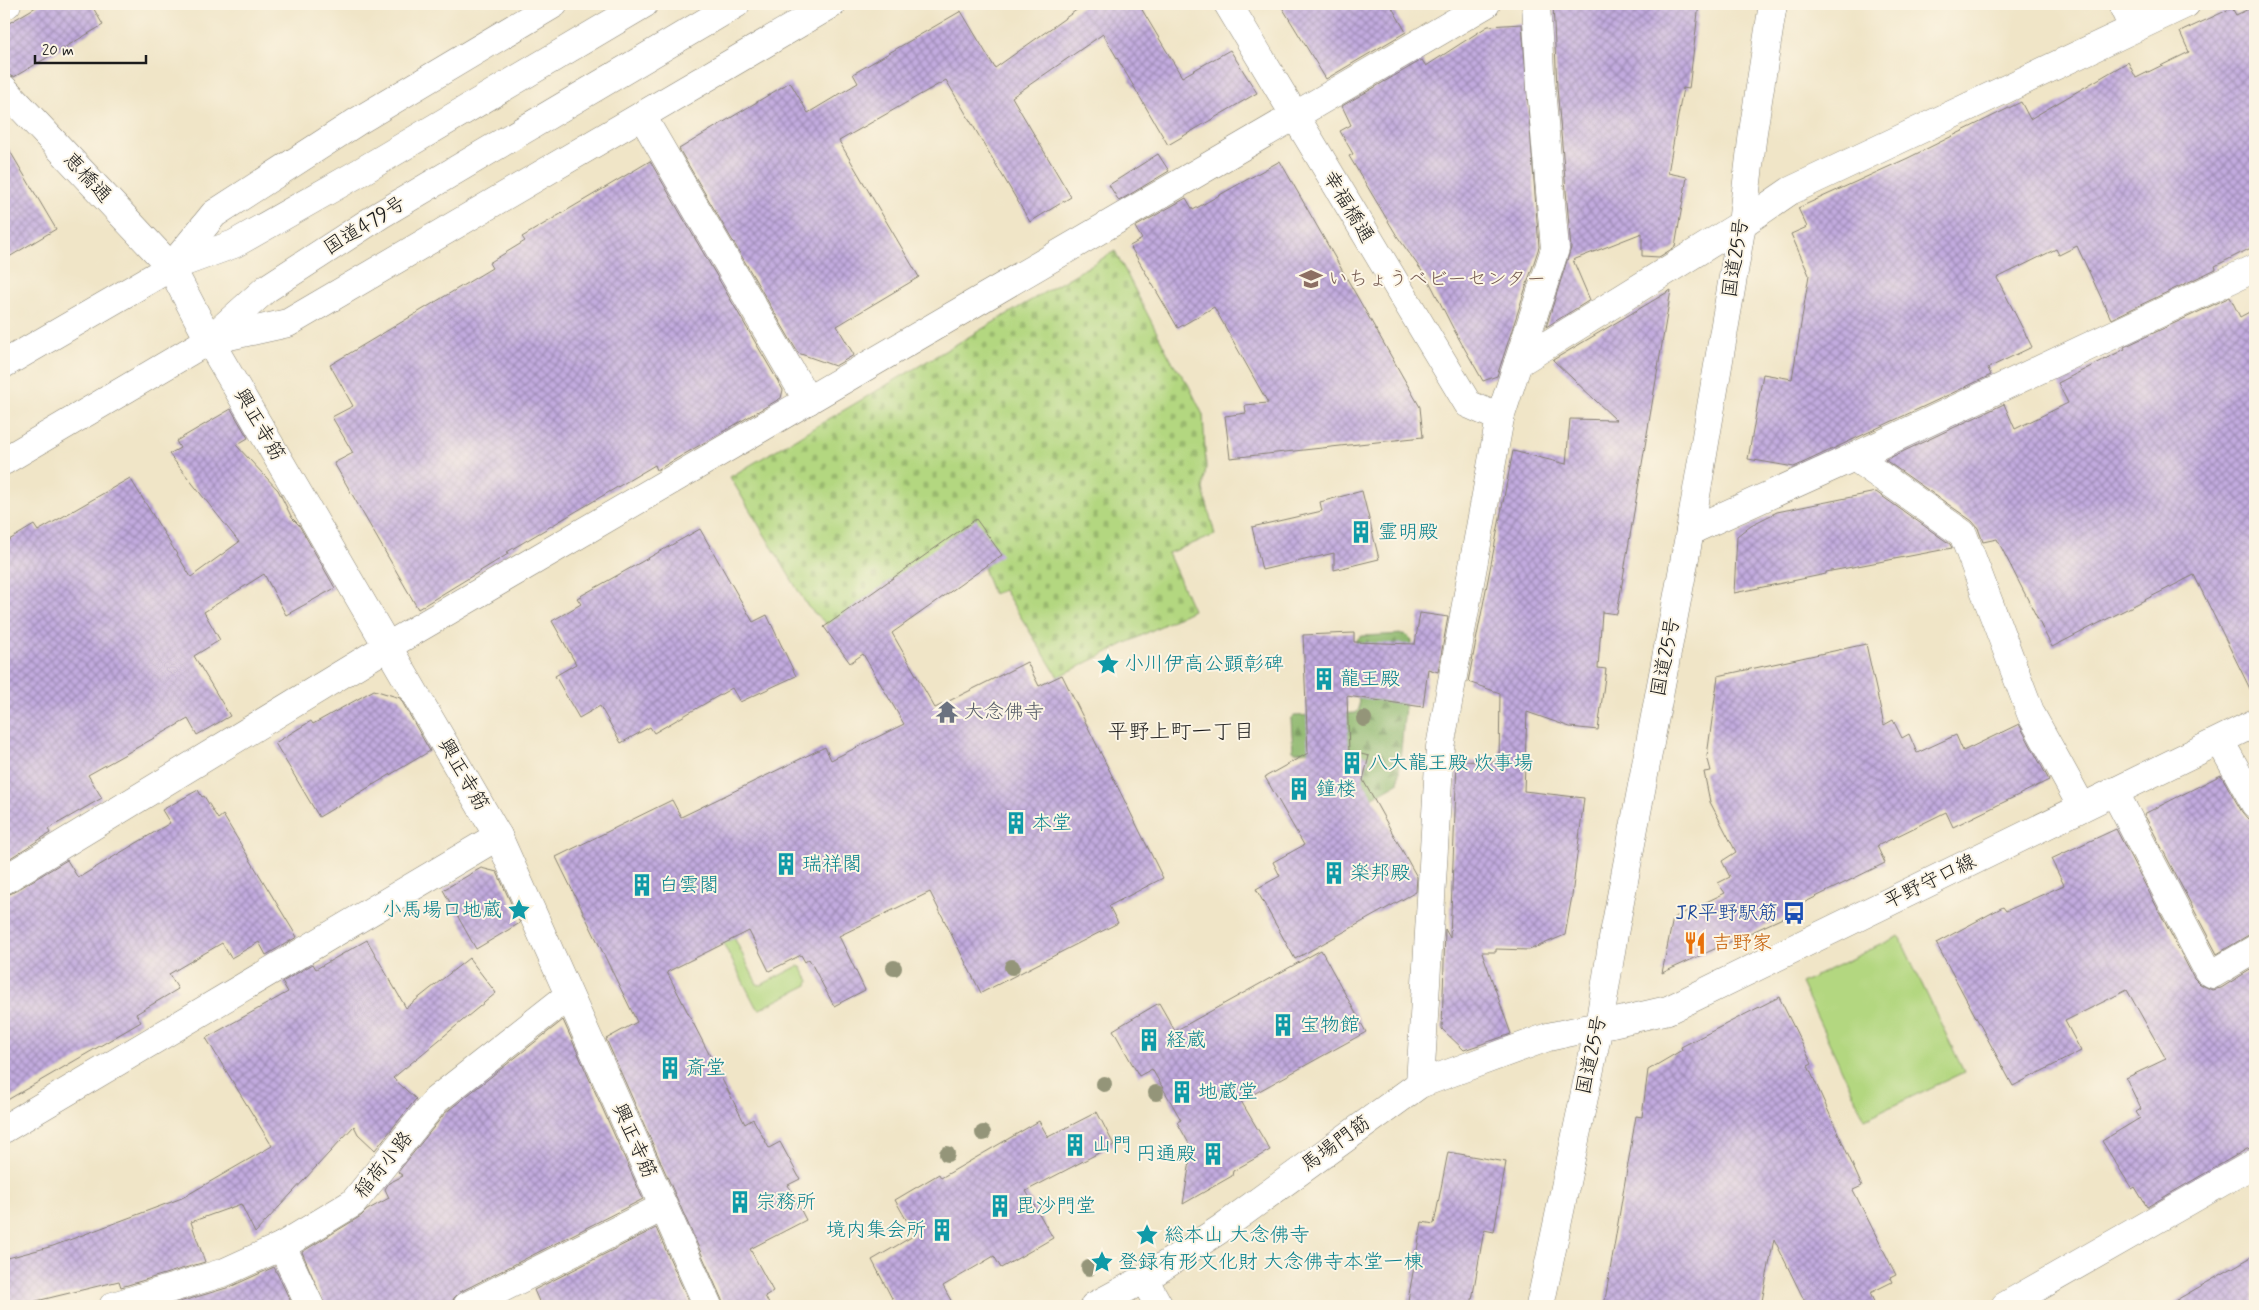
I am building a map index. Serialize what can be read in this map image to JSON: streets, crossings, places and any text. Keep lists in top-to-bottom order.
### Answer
{
  "streets": {
    "main road": [
      "恵橋通",
      "幸福橋通",
      "国道479号",
      "国道25号",
      "興正寺筋",
      "平野守口線",
      "馬場門筋",
      "稲荷小路"
    ]
  },
  "crossings": [
    ["恵橋通", "興正寺筋"],
    ["国道479号", "興正寺筋"],
    ["国道25号", "平野守口線"],
    ["国道25号", "馬場門筋"],
    ["興正寺筋", "稲荷小路"],
    ["平野守口線", "馬場門筋"]
  ],
  "districts": ["平野上町一丁目"],
  "places": {
    "school or university": ["いちょうベビーセンター"],
    "building": [
      "霊明殿",
      "龍王殿",
      "八大龍王殿 炊事場",
      "鐘楼",
      "本堂",
      "瑞祥閣",
      "楽邦殿",
      "白雲閣",
      "宝物館",
      "経蔵",
      "斎堂",
      "地蔵堂",
      "山門",
      "円通殿",
      "宗務所",
      "毘沙門堂",
      "境内集会所"
    ],
    "place": [
      "小川伊高公顕彰碑",
      "小馬場口地蔵",
      "総本山 大念佛寺",
      "登録有形文化財 大念佛寺本堂一棟"
    ],
    "temple": ["大念佛寺"],
    "bus stop": ["JR平野駅筋"],
    "restaurant": ["吉野家"]
  },
  "scale_bar": "20 m"
}
